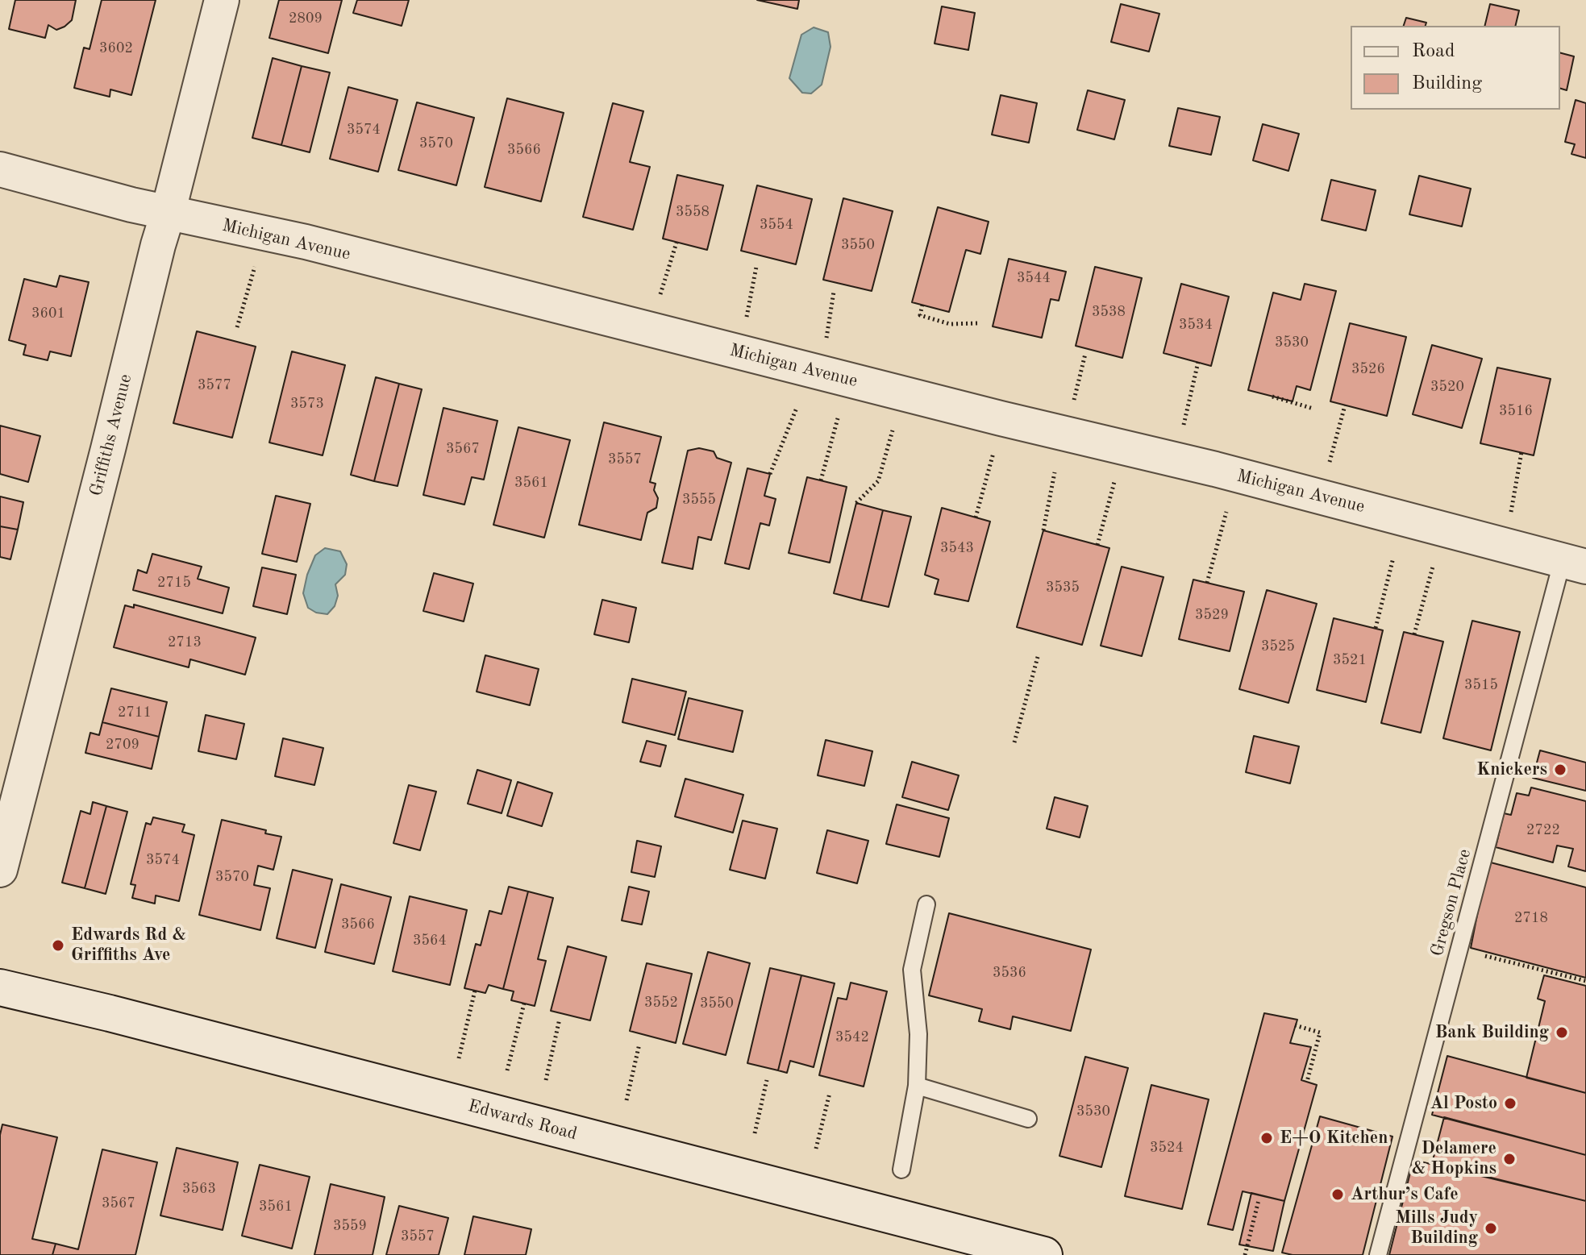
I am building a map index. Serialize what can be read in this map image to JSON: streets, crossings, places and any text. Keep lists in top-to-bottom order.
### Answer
{
  "streets": {
    "main road": ["Edwards Road"],
    "street": ["Michigan Avenue", "Griffiths Avenue"],
    "lane": ["Gregson Place"]
  },
  "crossings": [
    ["Michigan Avenue", "Griffiths Avenue"],
    ["Michigan Avenue", "Gregson Place"]
  ],
  "places": [
    "Knickers",
    "Edwards Rd & Griffiths Ave",
    "Bank Building",
    "Al Posto",
    "E+O Kitchen",
    "Delamere & Hopkins",
    "Arthur’s Cafe",
    "Mills Judy Building"
  ],
  "house_numbers": [
    "2809",
    "3602",
    "3574",
    "3570",
    "3566",
    "3558",
    "3554",
    "3550",
    "3544",
    "3538",
    "3601",
    "3534",
    "3530",
    "3526",
    "3577",
    "3520",
    "3573",
    "3516",
    "3567",
    "3557",
    "3561",
    "3555",
    "3543",
    "2715",
    "3535",
    "3529",
    "2713",
    "3525",
    "3521",
    "3515",
    "2711",
    "2709",
    "2722",
    "3574",
    "3570",
    "2718",
    "3566",
    "3564",
    "3536",
    "3552",
    "3550",
    "3542",
    "3530",
    "3524",
    "3563",
    "3567",
    "3561",
    "3559",
    "3557"
  ],
  "legend": ["Road", "Building"]
}
